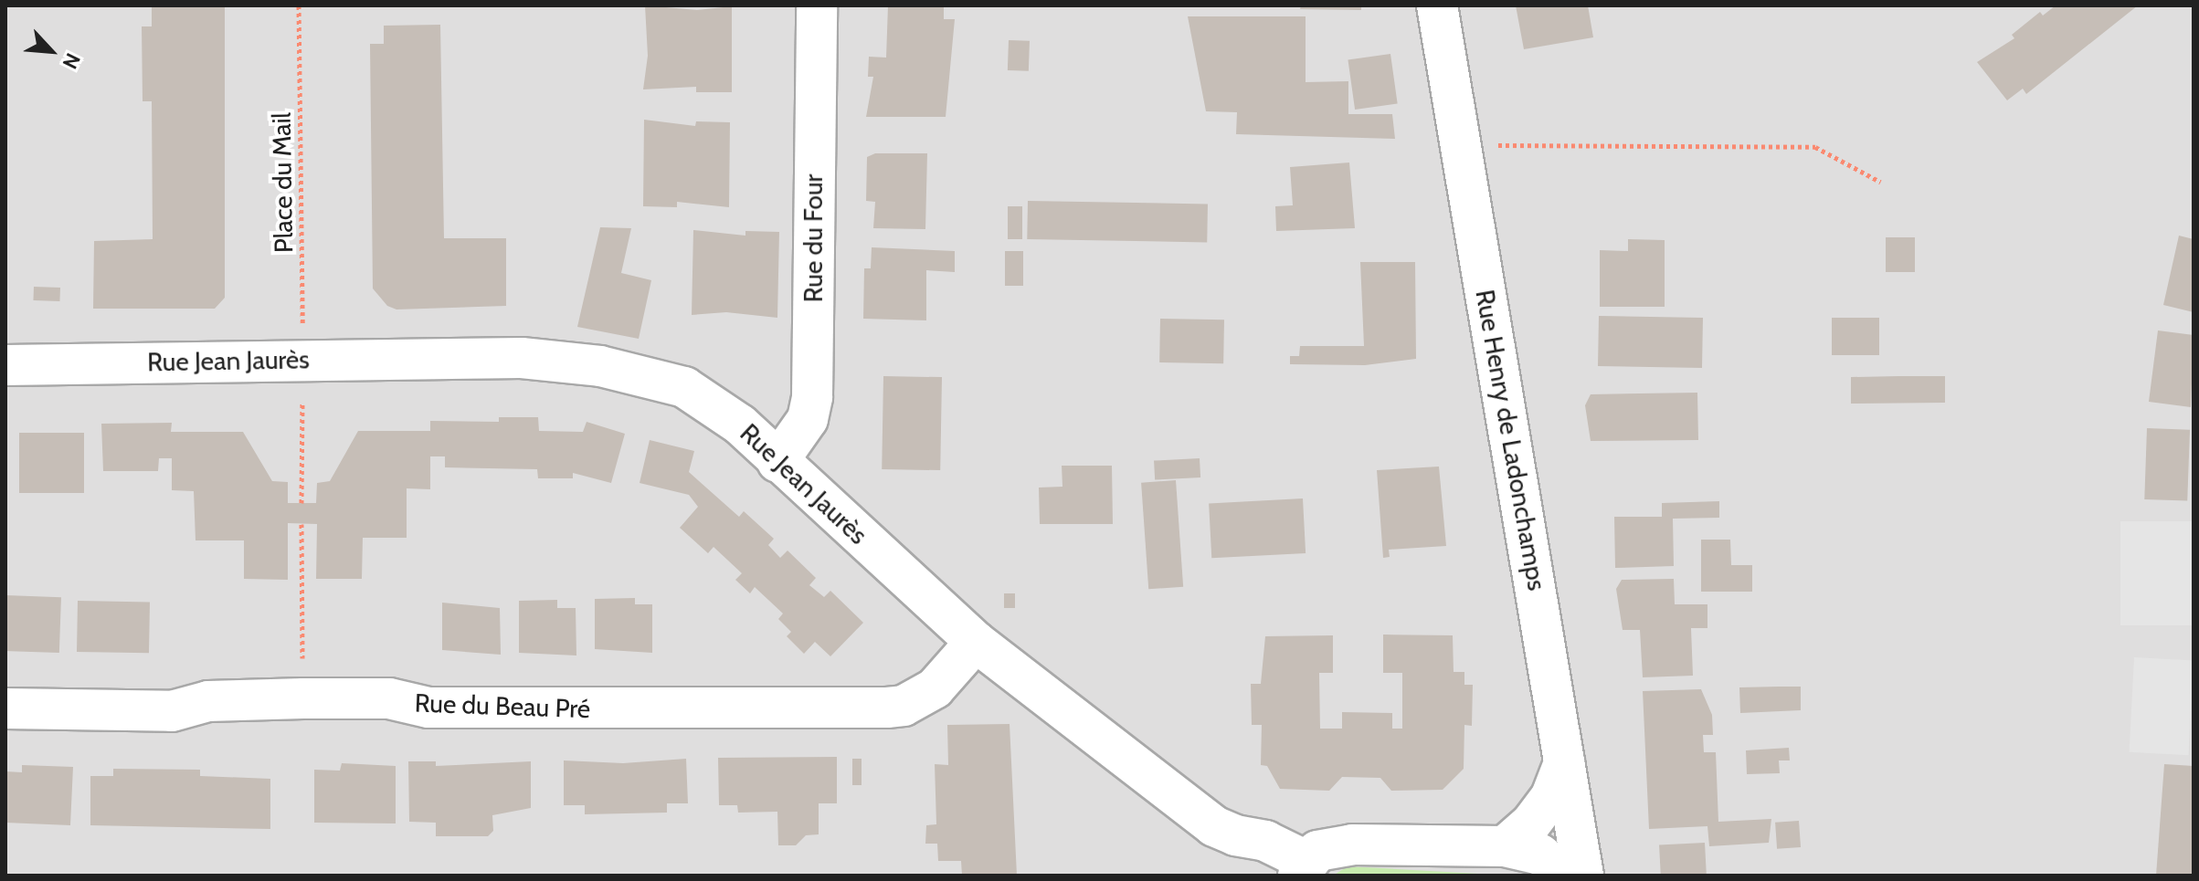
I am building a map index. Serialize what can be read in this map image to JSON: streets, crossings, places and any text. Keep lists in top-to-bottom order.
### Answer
{
  "streets": {
    "street": [
      "Rue du Four",
      "Rue Jean Jaurès",
      "Rue Henry de Ladonchamps",
      "Rue du Beau Pré"
    ],
    "path": ["Place du Mail"]
  },
  "crossings": [
    ["Place du Mail", "Rue Jean Jaurès"],
    ["Rue du Four", "Rue Jean Jaurès"],
    ["Rue Jean Jaurès", "Rue du Beau Pré"]
  ],
  "north": "bottom right"
}
